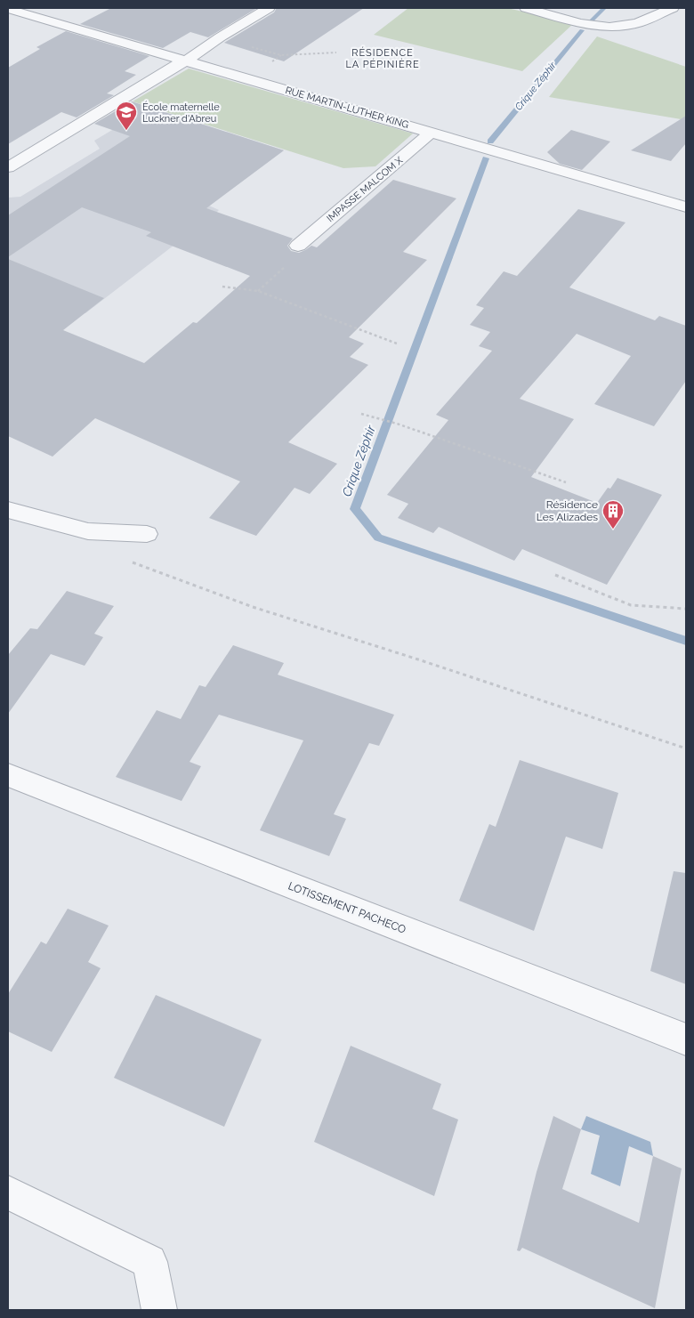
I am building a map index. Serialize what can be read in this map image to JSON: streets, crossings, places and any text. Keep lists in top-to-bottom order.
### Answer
{
  "streets": {
    "street": ["RUE MARTIN-LUTHER KING", "IMPASSE MALCOM X", "LOTISSEMENT PACHECO"]
  },
  "crossings": [
    ["RUE MARTIN-LUTHER KING", "IMPASSE MALCOM X"]
  ],
  "districts": ["RÉSIDENCE LA PÉPINIÈRE"],
  "water": ["Crique Zéphir"],
  "places": {
    "school or university": ["École maternelle Luckner d'Abreu"],
    "building": ["Résidence Les Alizades"]
  }
}
